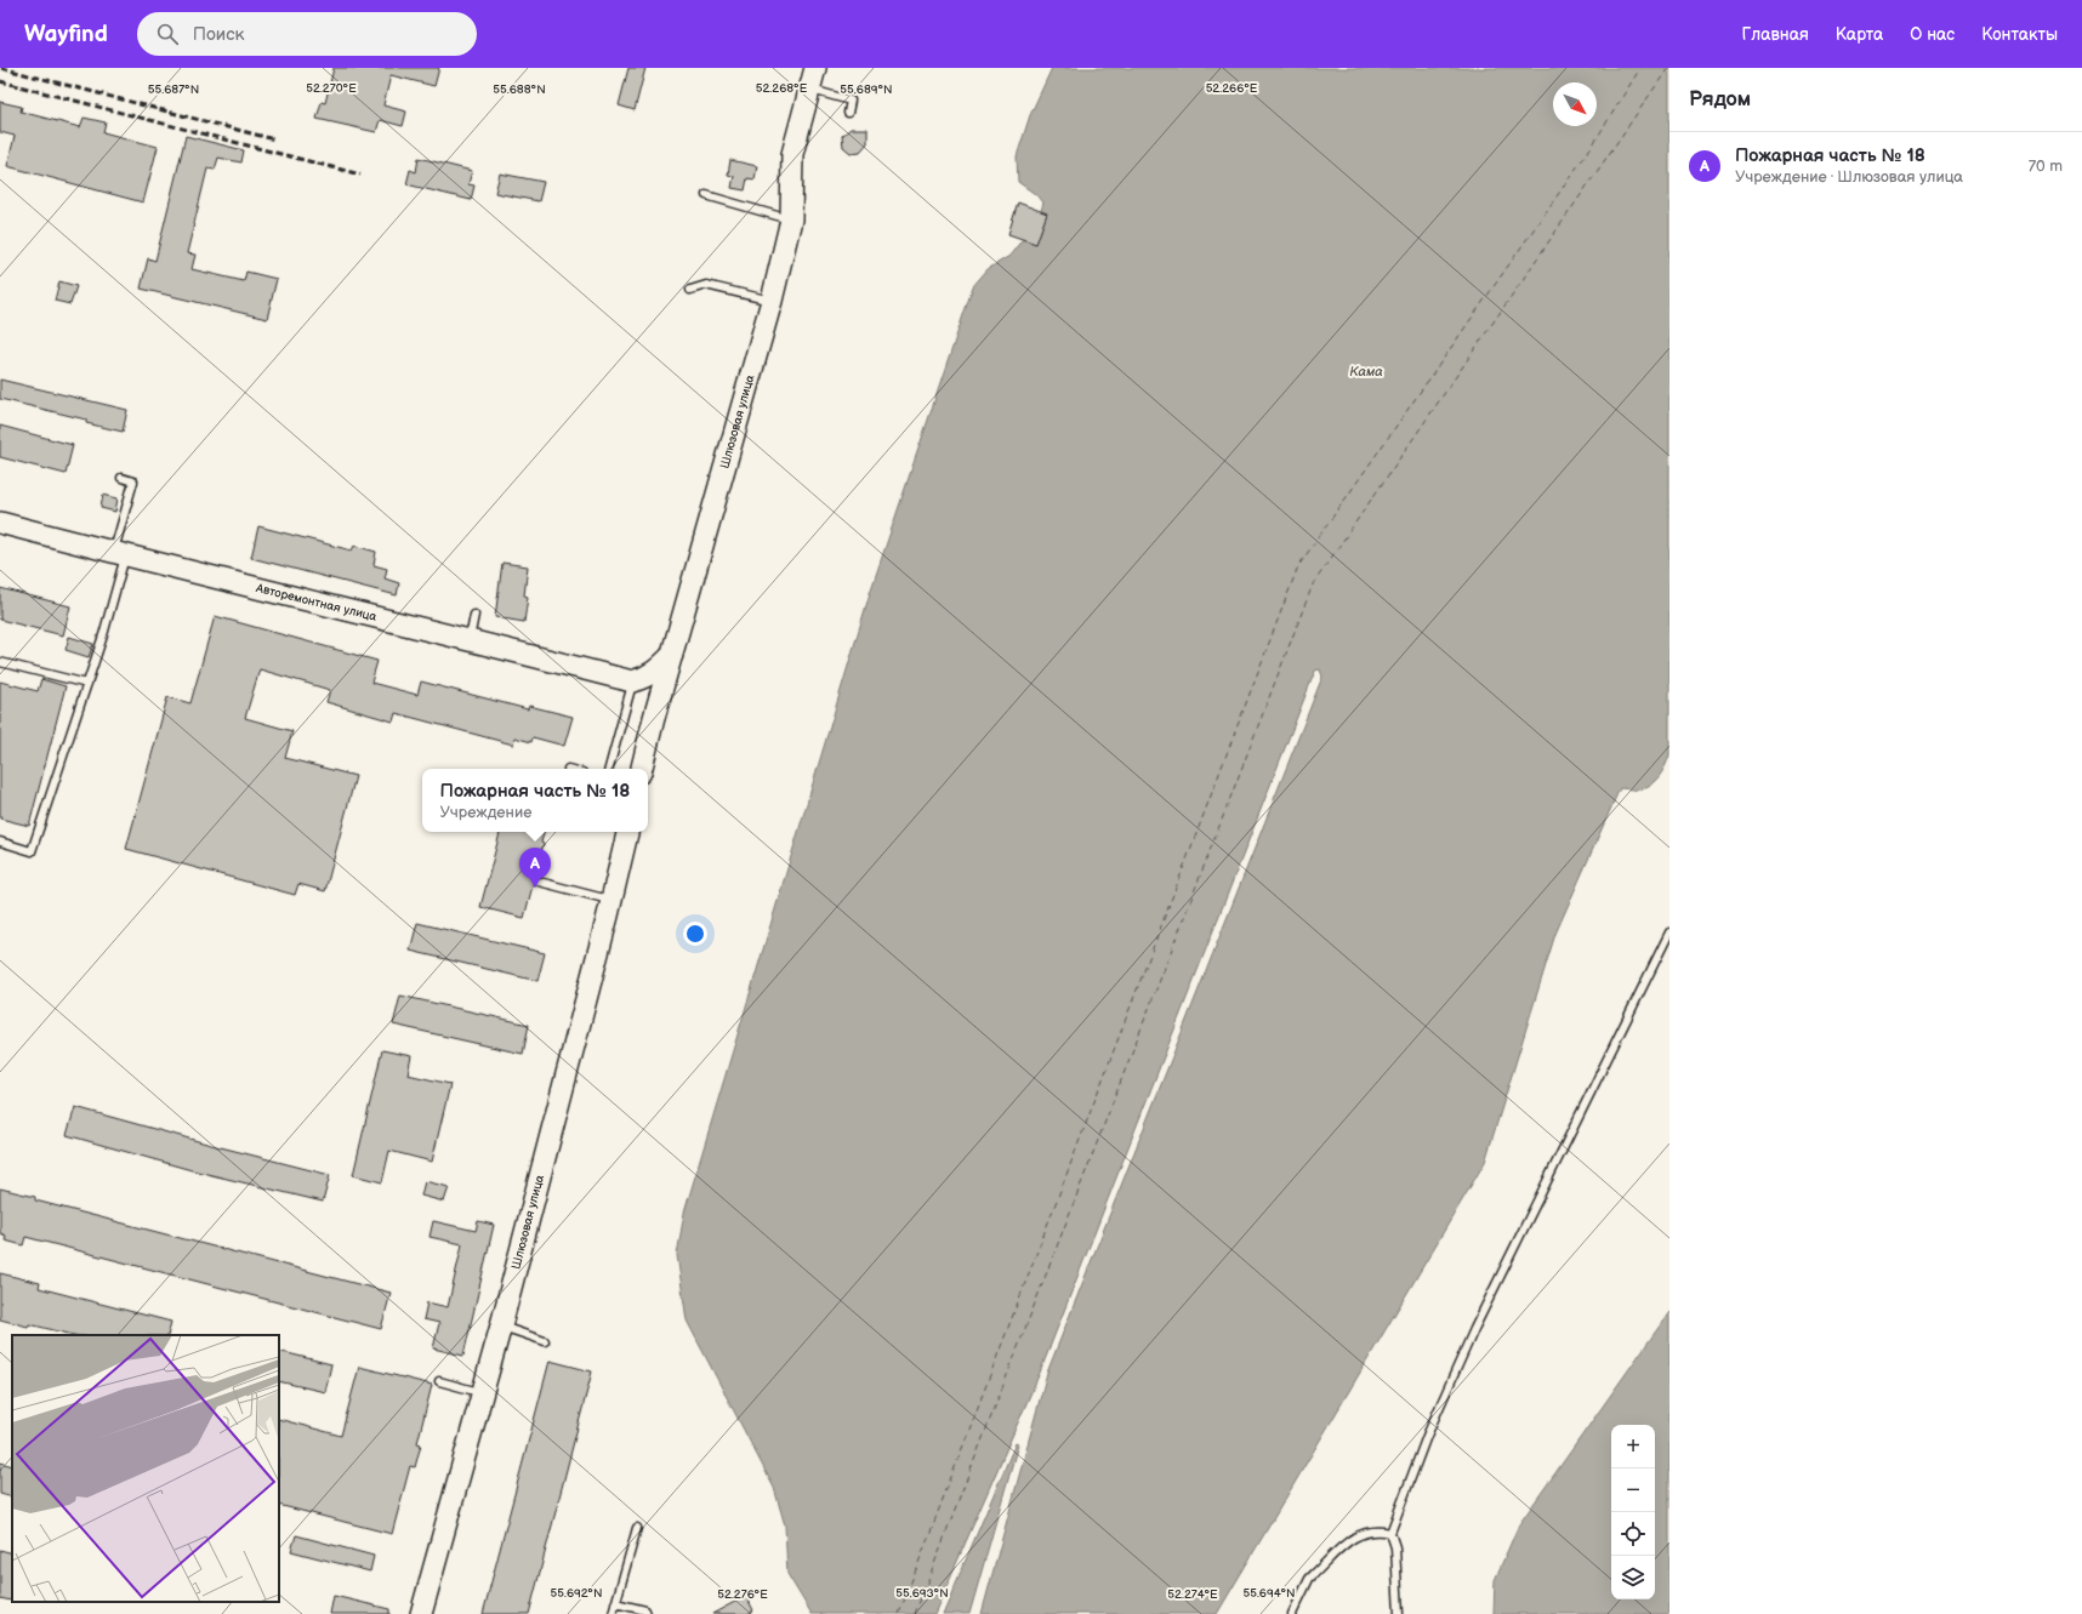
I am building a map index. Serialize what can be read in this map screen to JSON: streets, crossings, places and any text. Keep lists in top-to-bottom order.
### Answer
{
  "streets": {
    "street": ["Шлюзовая улица", "Авторемонтная улица"]
  },
  "water": ["Кама"],
  "north": "bottom right",
  "page": {
    "header": "Wayfind",
    "search": "Поиск",
    "nav": [
      "Главная",
      "Карта",
      "О нас",
      "Контакты"
    ],
    "heading": "Рядом",
    "list": [
      {
        "mark": "A",
        "name": "Пожарная часть № 18",
        "note": "Учреждение · Шлюзовая улица",
        "value": "70 m"
      }
    ],
    "popup": ["Пожарная часть № 18", "Учреждение"],
    "pins": "A",
    "map_buttons": ["+", "−"]
  },
  "coordinates": [
    "52.270°E",
    "52.268°E",
    "52.266°E",
    "55.689°N",
    "55.687°N",
    "55.688°N",
    "55.692°N",
    "55.693°N",
    "55.694°N",
    "52.276°E",
    "52.274°E"
  ]
}
